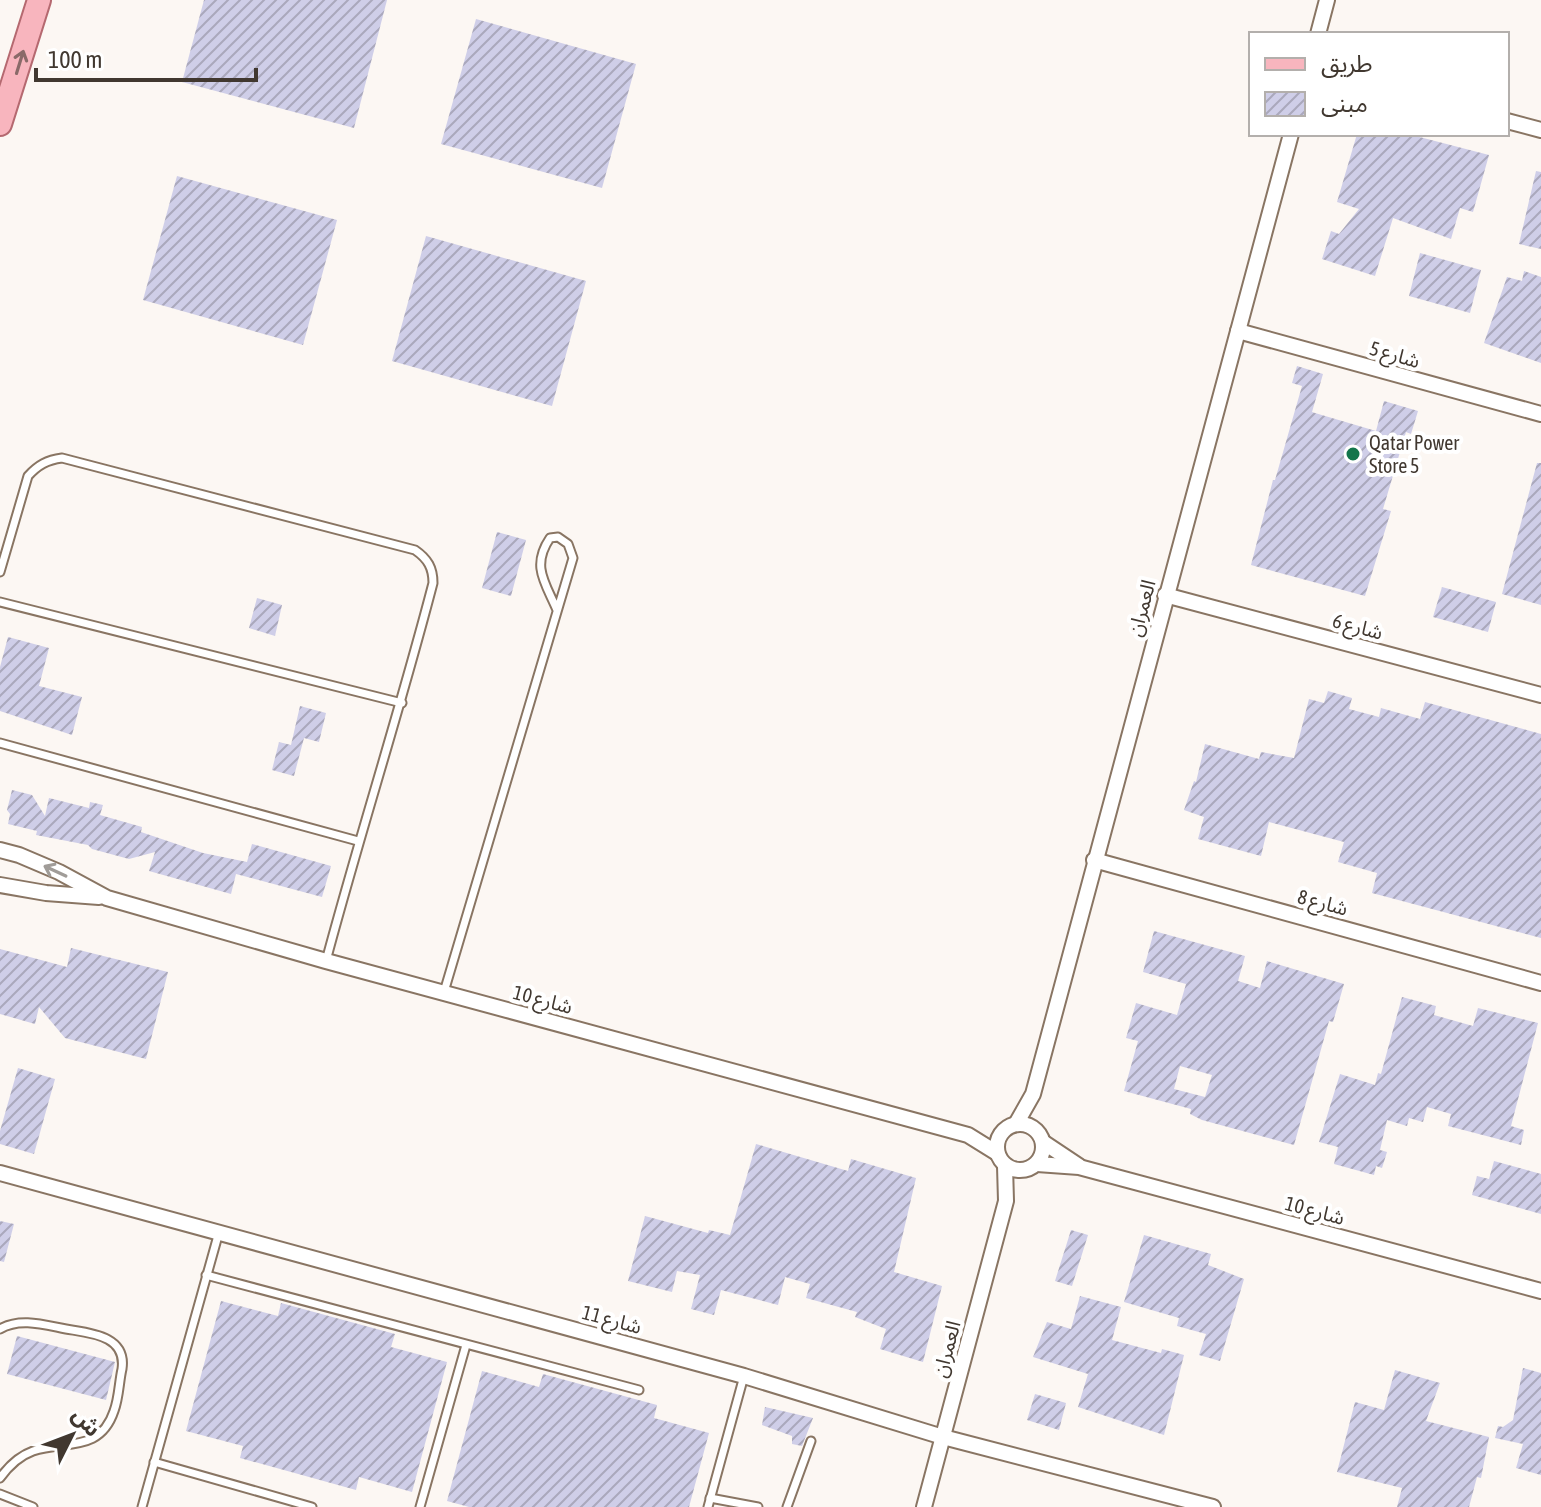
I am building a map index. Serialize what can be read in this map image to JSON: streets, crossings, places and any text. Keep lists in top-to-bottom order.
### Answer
{
  "streets": {
    "street": [
      "شارع 5",
      "العمران",
      "شارع 6",
      "شارع 8",
      "شارع 10",
      "شارع 11"
    ]
  },
  "crossings": [
    ["شارع 5", "العمران"],
    ["العمران", "شارع 6"],
    ["العمران", "شارع 8"],
    ["العمران", "شارع 10"],
    ["العمران", "شارع 11"]
  ],
  "places": ["Qatar Power Store 5"],
  "legend": ["طريق", "مبنى"],
  "scale_bar": "100 m",
  "north": "top right"
}
